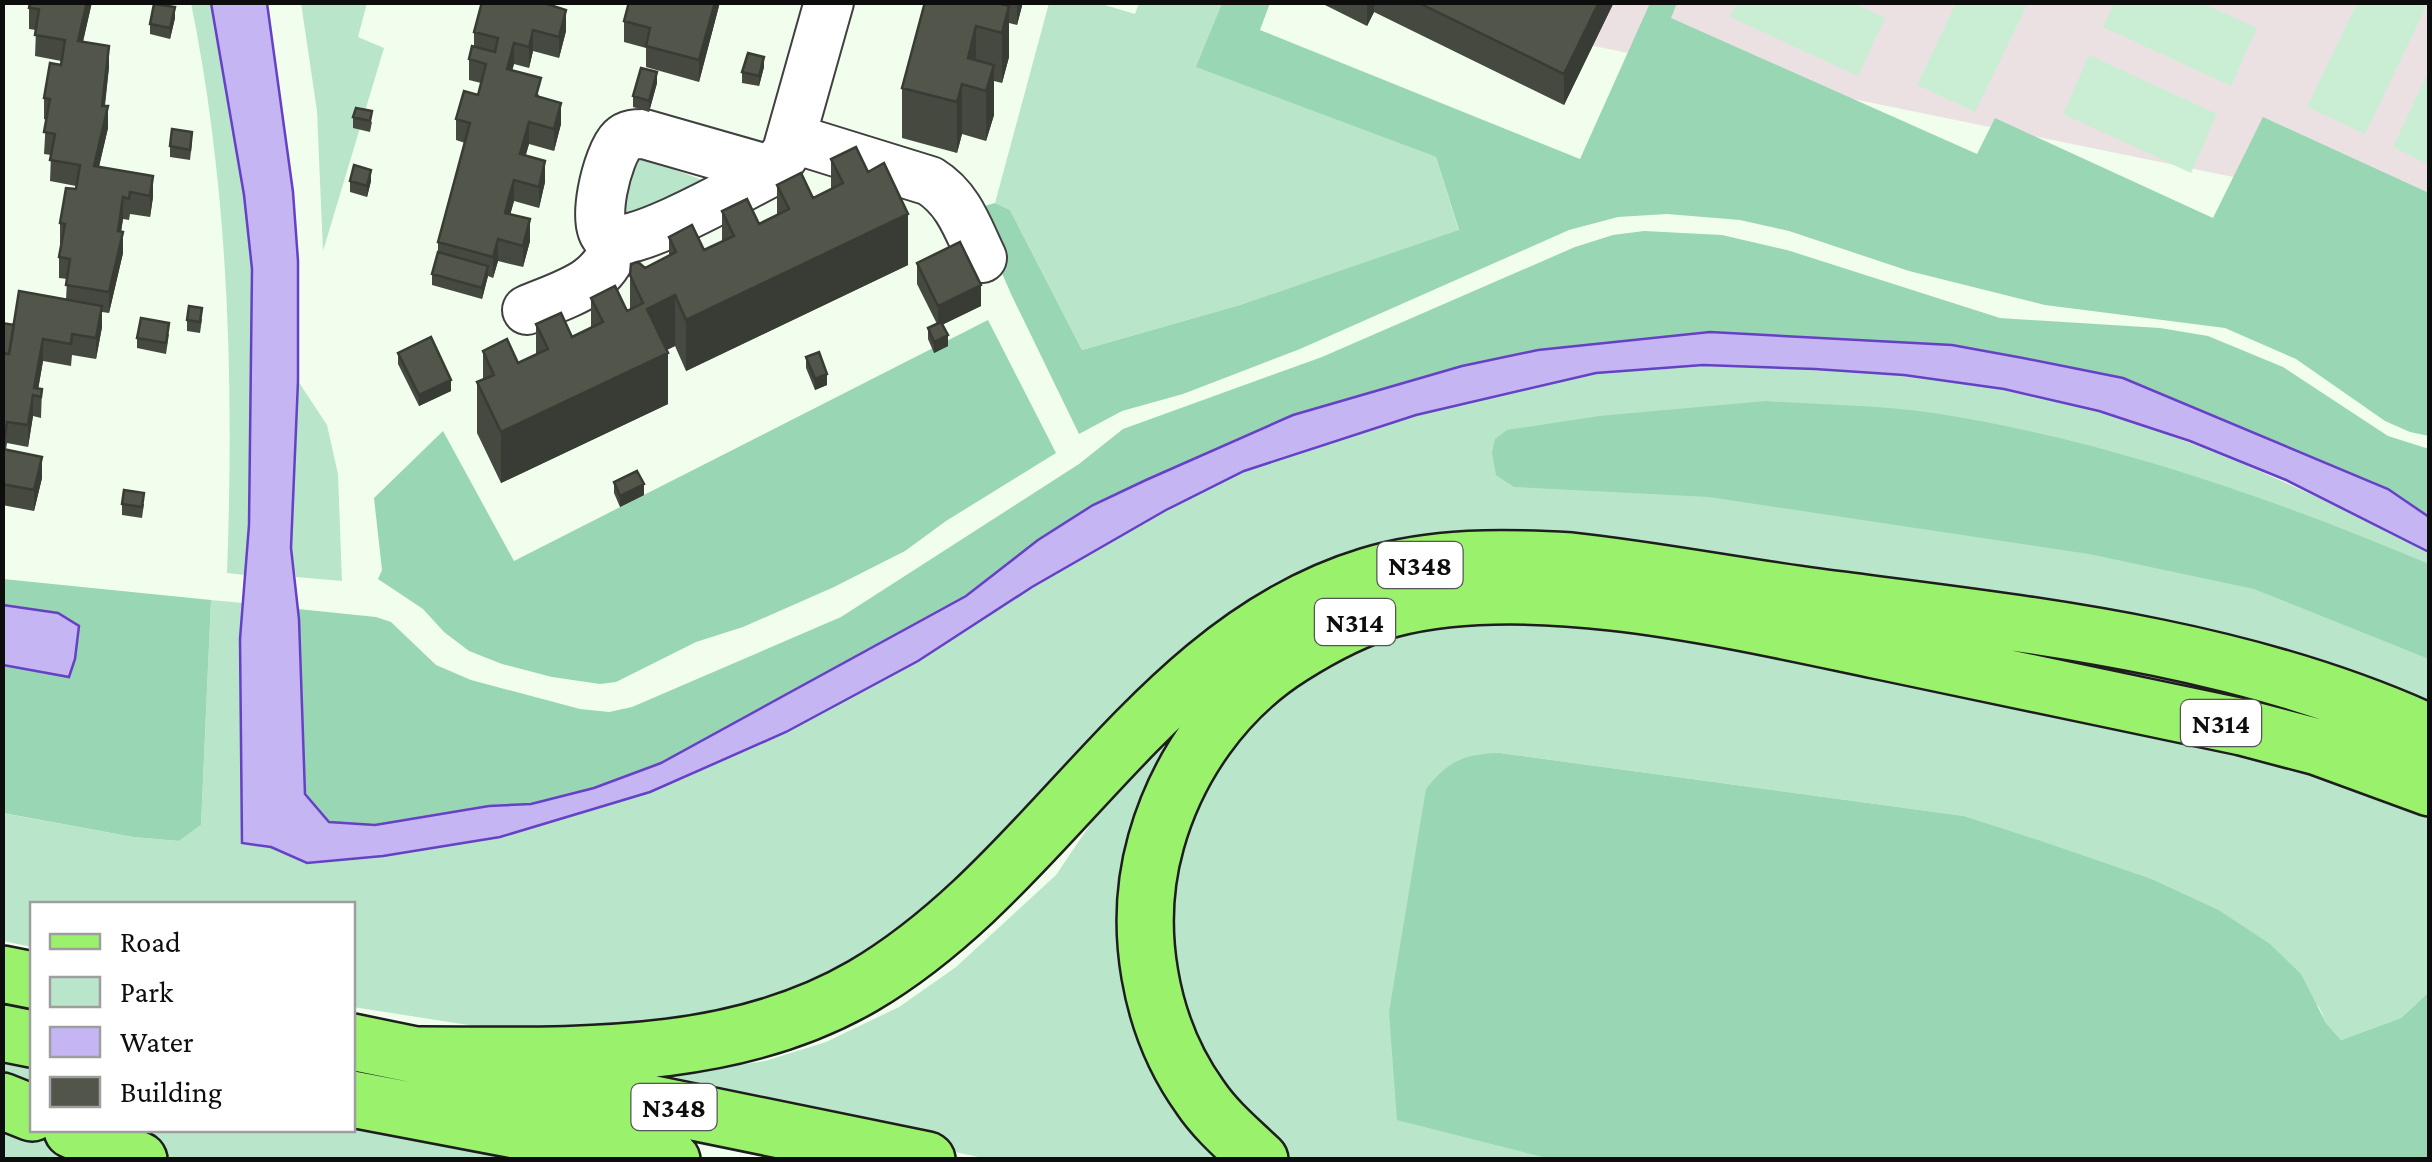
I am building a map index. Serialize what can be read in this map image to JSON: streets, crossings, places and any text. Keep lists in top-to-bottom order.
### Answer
{
  "streets": {
    "main road": ["N348", "N314"]
  },
  "legend": [
    "Road",
    "Park",
    "Water",
    "Building"
  ]
}
